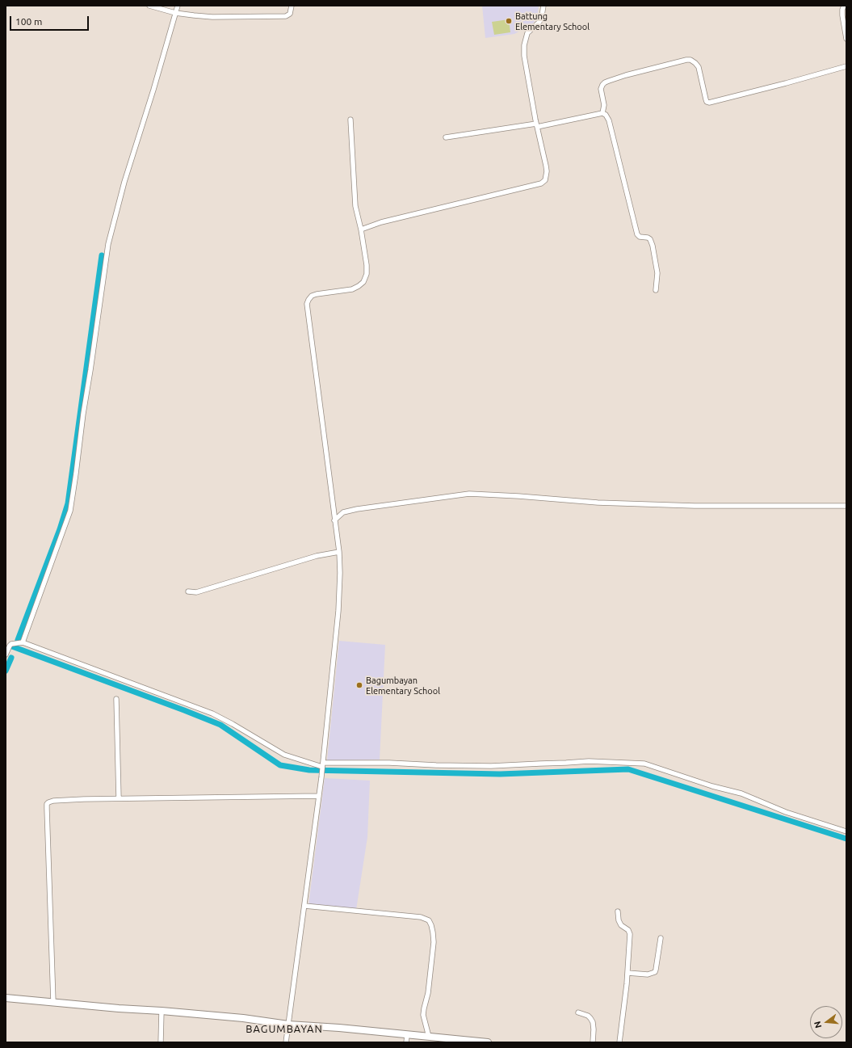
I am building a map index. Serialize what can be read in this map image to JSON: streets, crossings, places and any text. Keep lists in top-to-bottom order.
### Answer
{
  "districts": ["BAGUMBAYAN"],
  "places": ["Battung Elementary School", "Bagumbayan Elementary School"],
  "scale_bar": "100 m",
  "north": "left"
}
